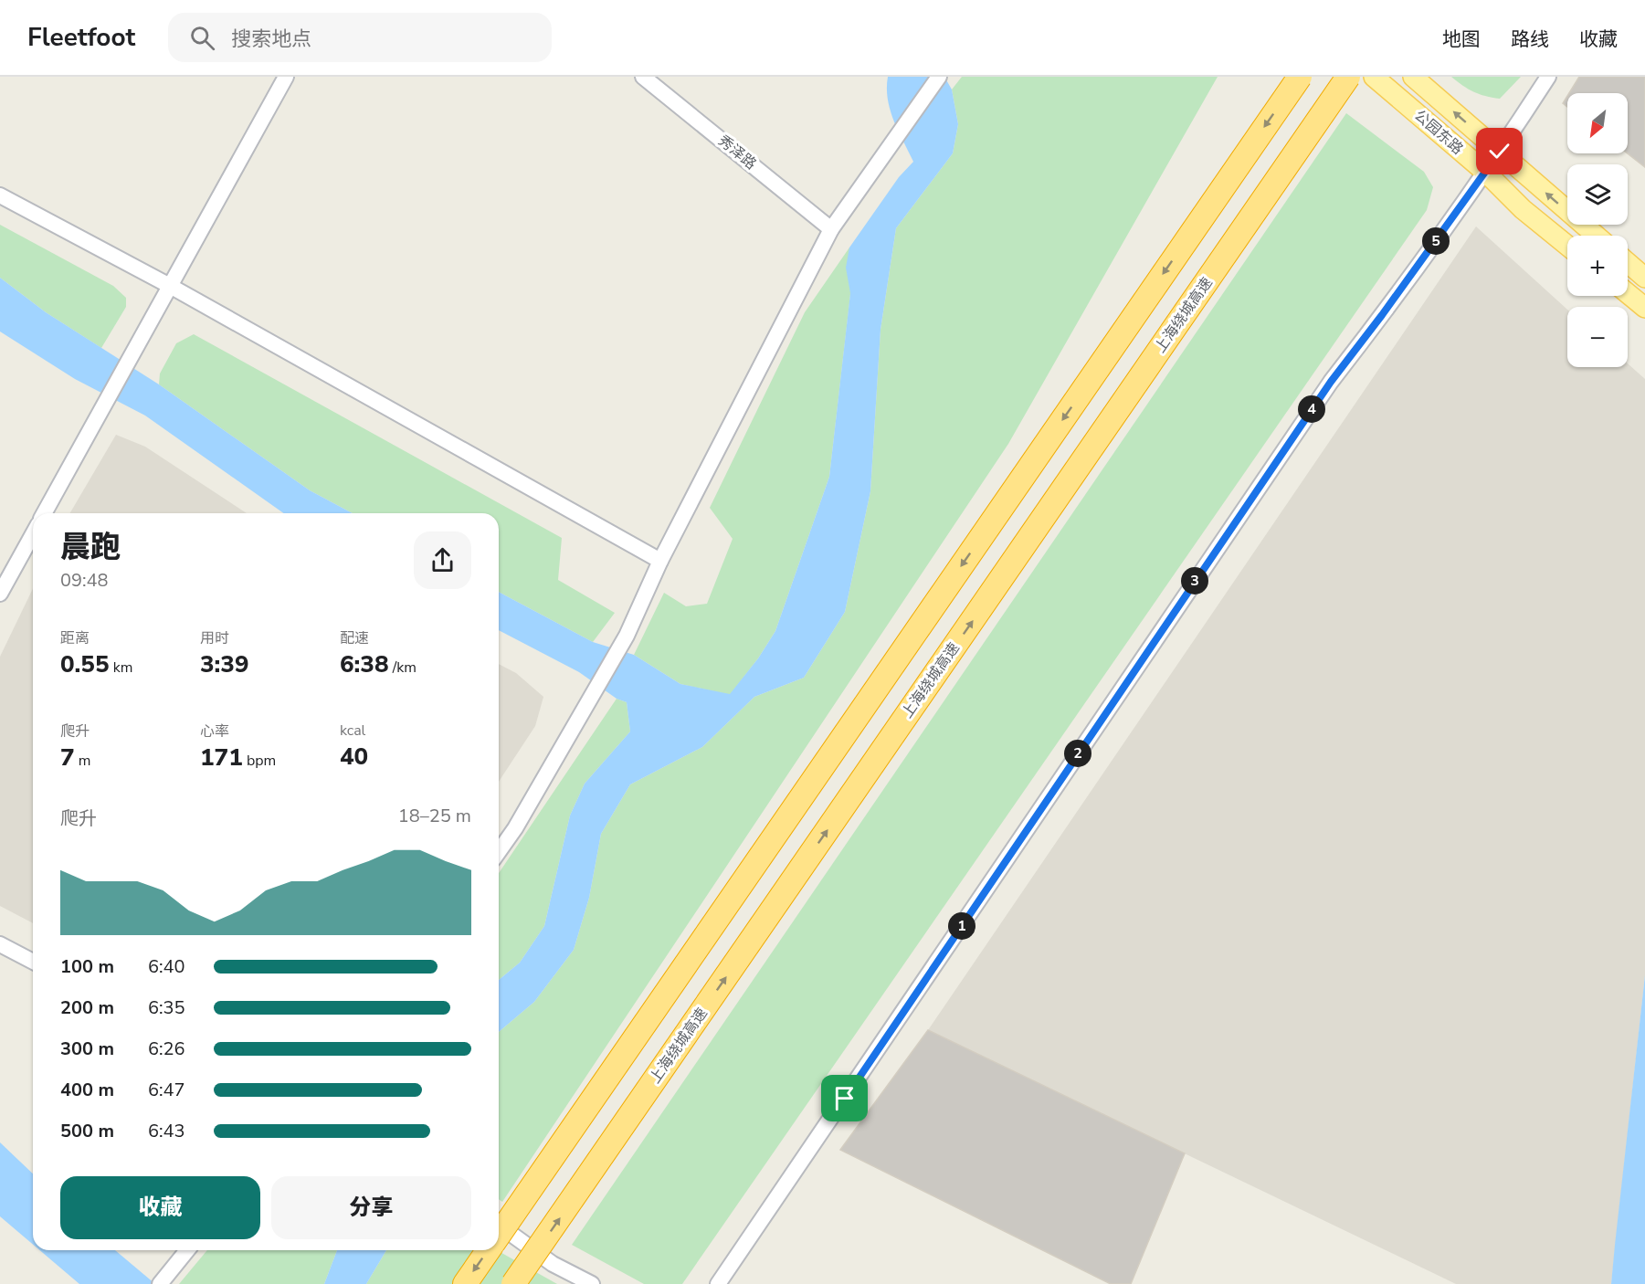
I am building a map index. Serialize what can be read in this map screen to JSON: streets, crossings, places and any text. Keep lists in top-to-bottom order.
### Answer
{
  "streets": {
    "highway": ["上海绕城高速"],
    "main road": ["公园东路"],
    "street": ["秀泽路"]
  },
  "north": "bottom left",
  "page": {
    "header": "Fleetfoot",
    "search": "搜索地点",
    "nav": ["地图", "路线", "收藏"],
    "map_buttons": ["+", "−"],
    "pins": [
      "5",
      "4",
      "3",
      "2",
      "1"
    ],
    "heading": ["晨跑", "09:48"],
    "stats": [
      ["距离", "0.55 km"],
      ["用时", "3:39"],
      ["配速", "6:38 /km"],
      ["爬升", "7 m"],
      ["心率", "171 bpm"],
      ["kcal", "40"]
    ],
    "chart": ["爬升", "18–25 m"],
    "list": [
      {
        "name": "100 m",
        "note": "6:40"
      },
      {
        "name": "200 m",
        "note": "6:35"
      },
      {
        "name": "300 m",
        "note": "6:26"
      },
      {
        "name": "400 m",
        "note": "6:47"
      },
      {
        "name": "500 m",
        "note": "6:43"
      }
    ],
    "buttons": ["收藏", "分享"]
  }
}
